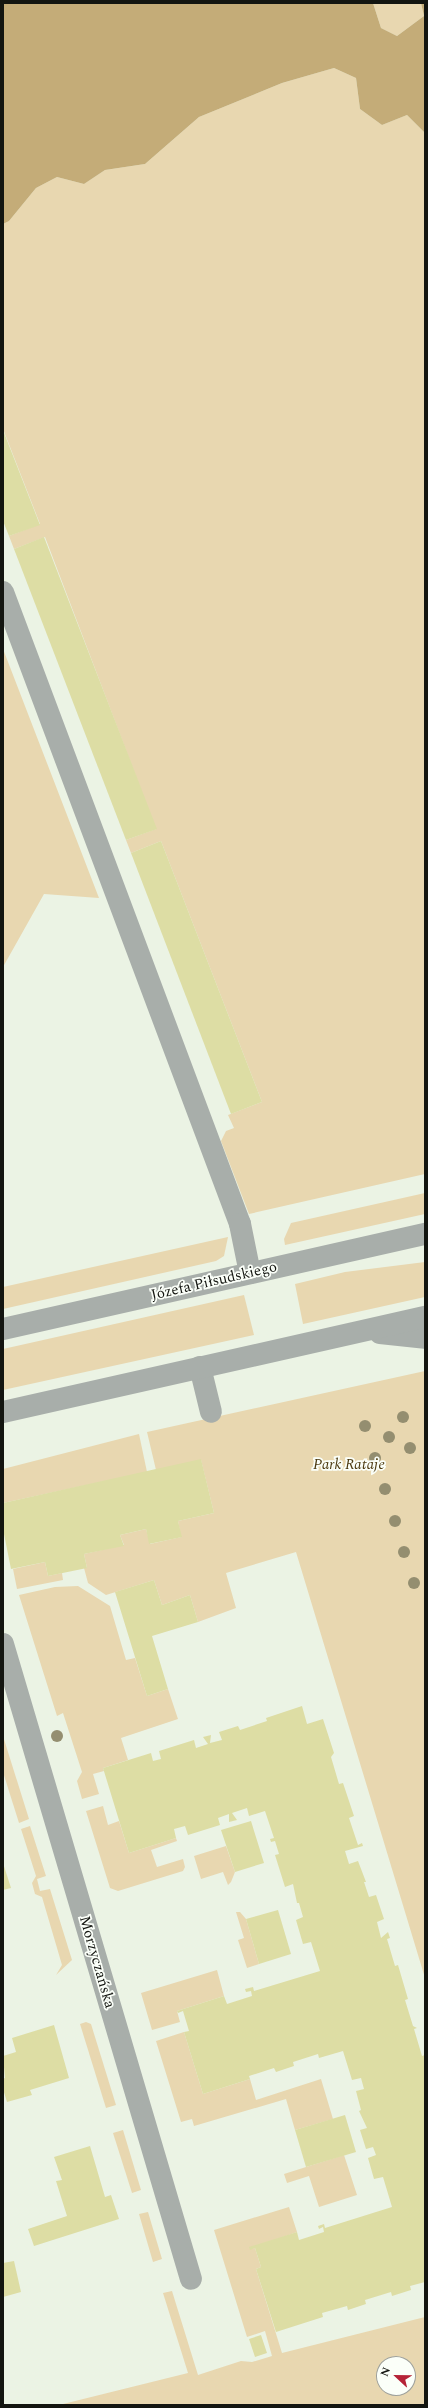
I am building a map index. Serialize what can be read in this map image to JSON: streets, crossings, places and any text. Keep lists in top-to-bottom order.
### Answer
{
  "streets": {
    "street": ["Józefa Piłsudskiego", "Morzyczańska"]
  },
  "parks": ["Park Rataje"],
  "north": "left"
}
